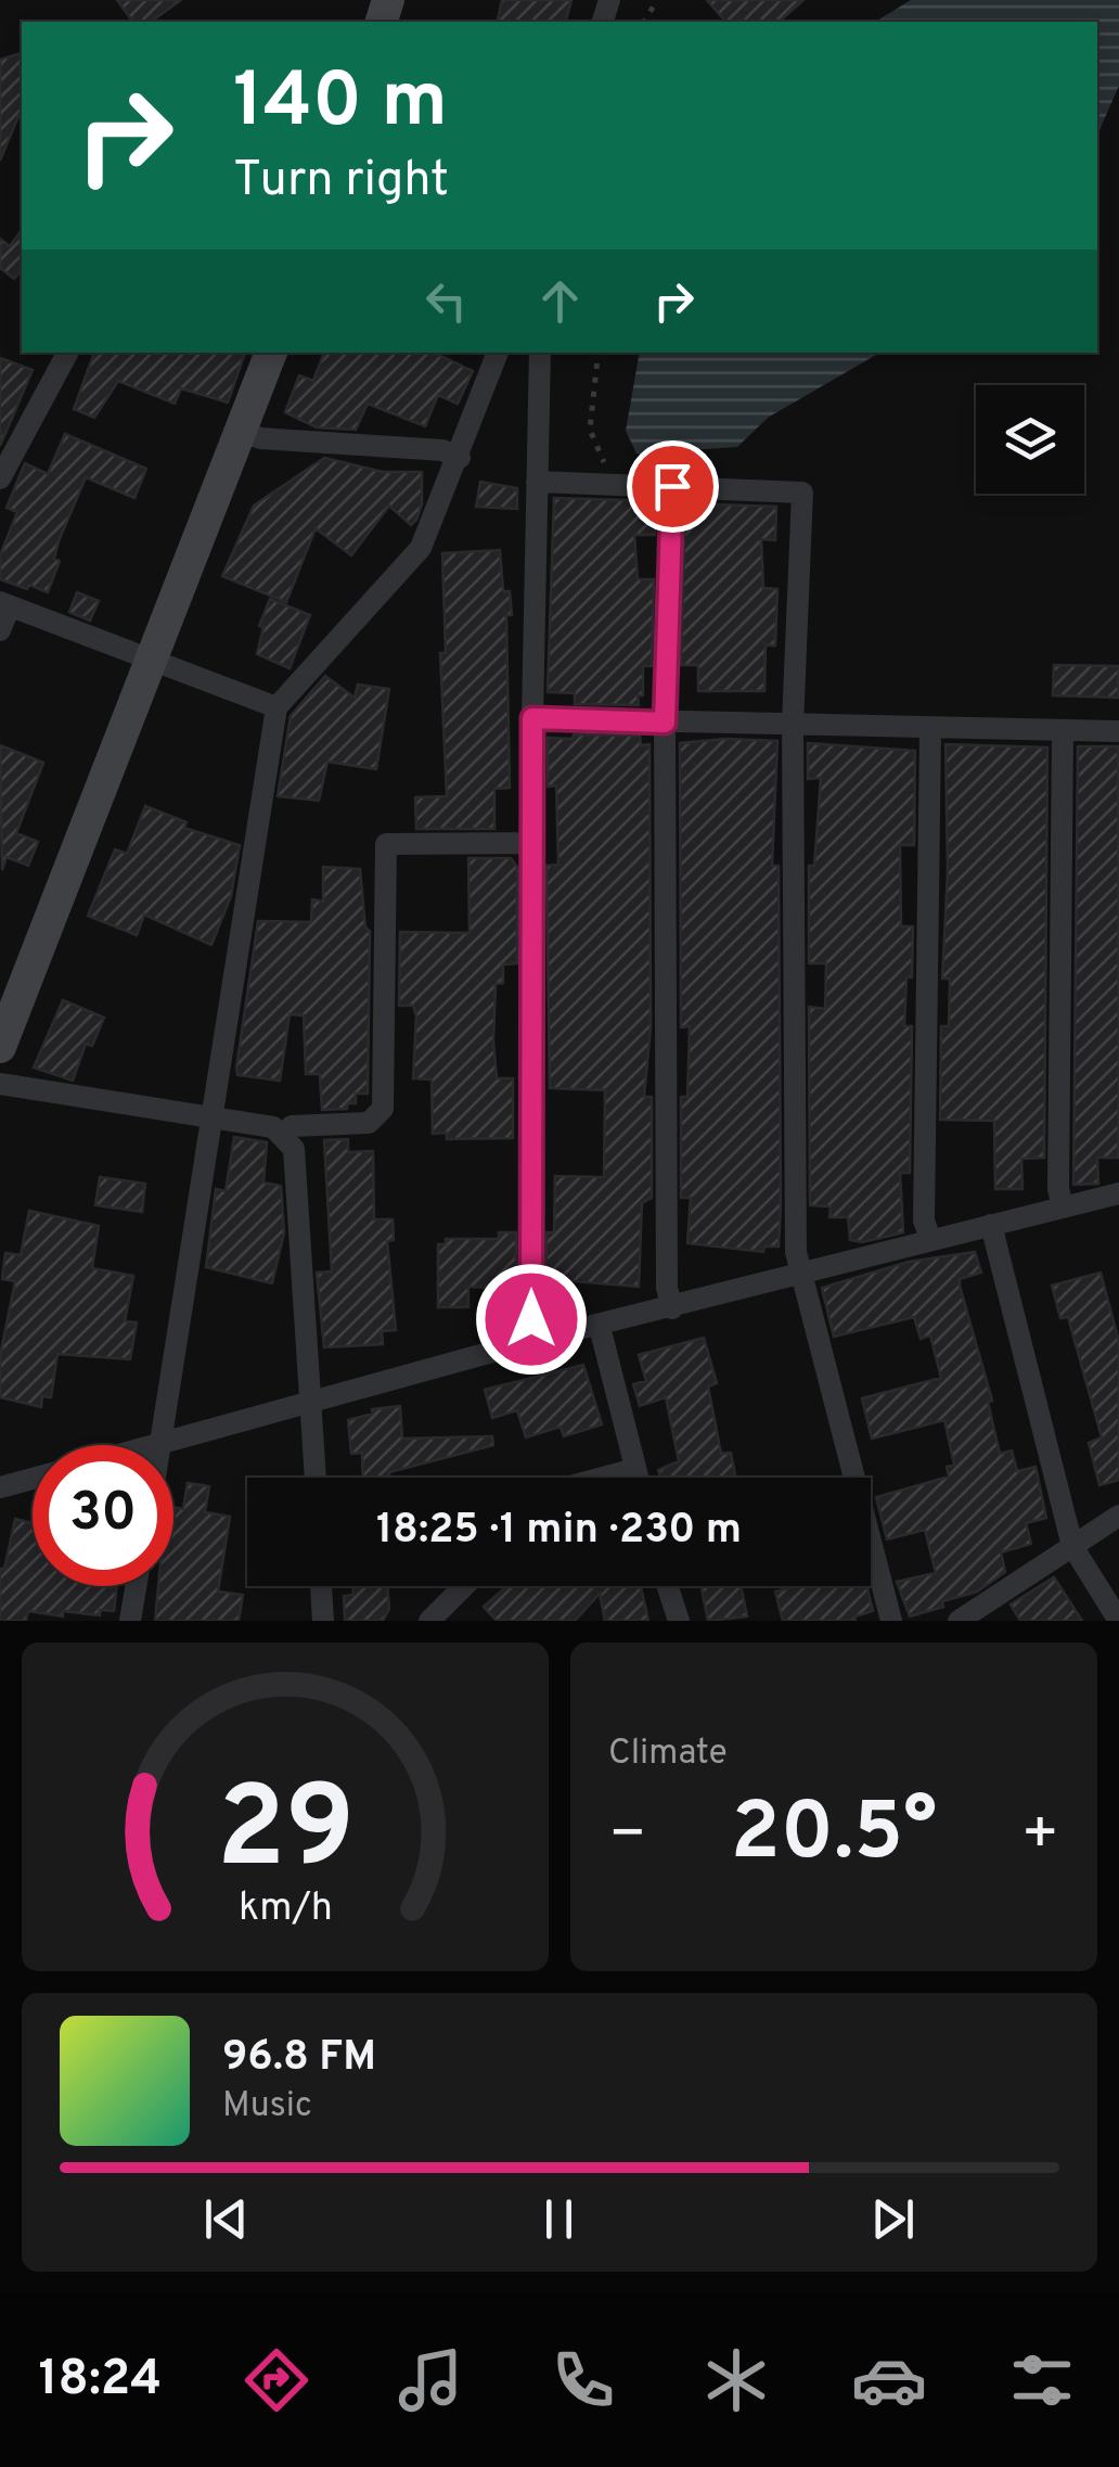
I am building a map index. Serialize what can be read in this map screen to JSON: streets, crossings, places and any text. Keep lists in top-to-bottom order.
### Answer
{
  "page": {
    "turn": ["140 m", "Turn right"],
    "limit": "30",
    "trip": "18:25 · 1 min · 230 m",
    "tile": "Climate",
    "heat": ["−", "20.5°", "+"],
    "song": ["96.8 FM", "Music"],
    "tabs": "18:24",
    "gauge": ["29", "km/h"]
  }
}
